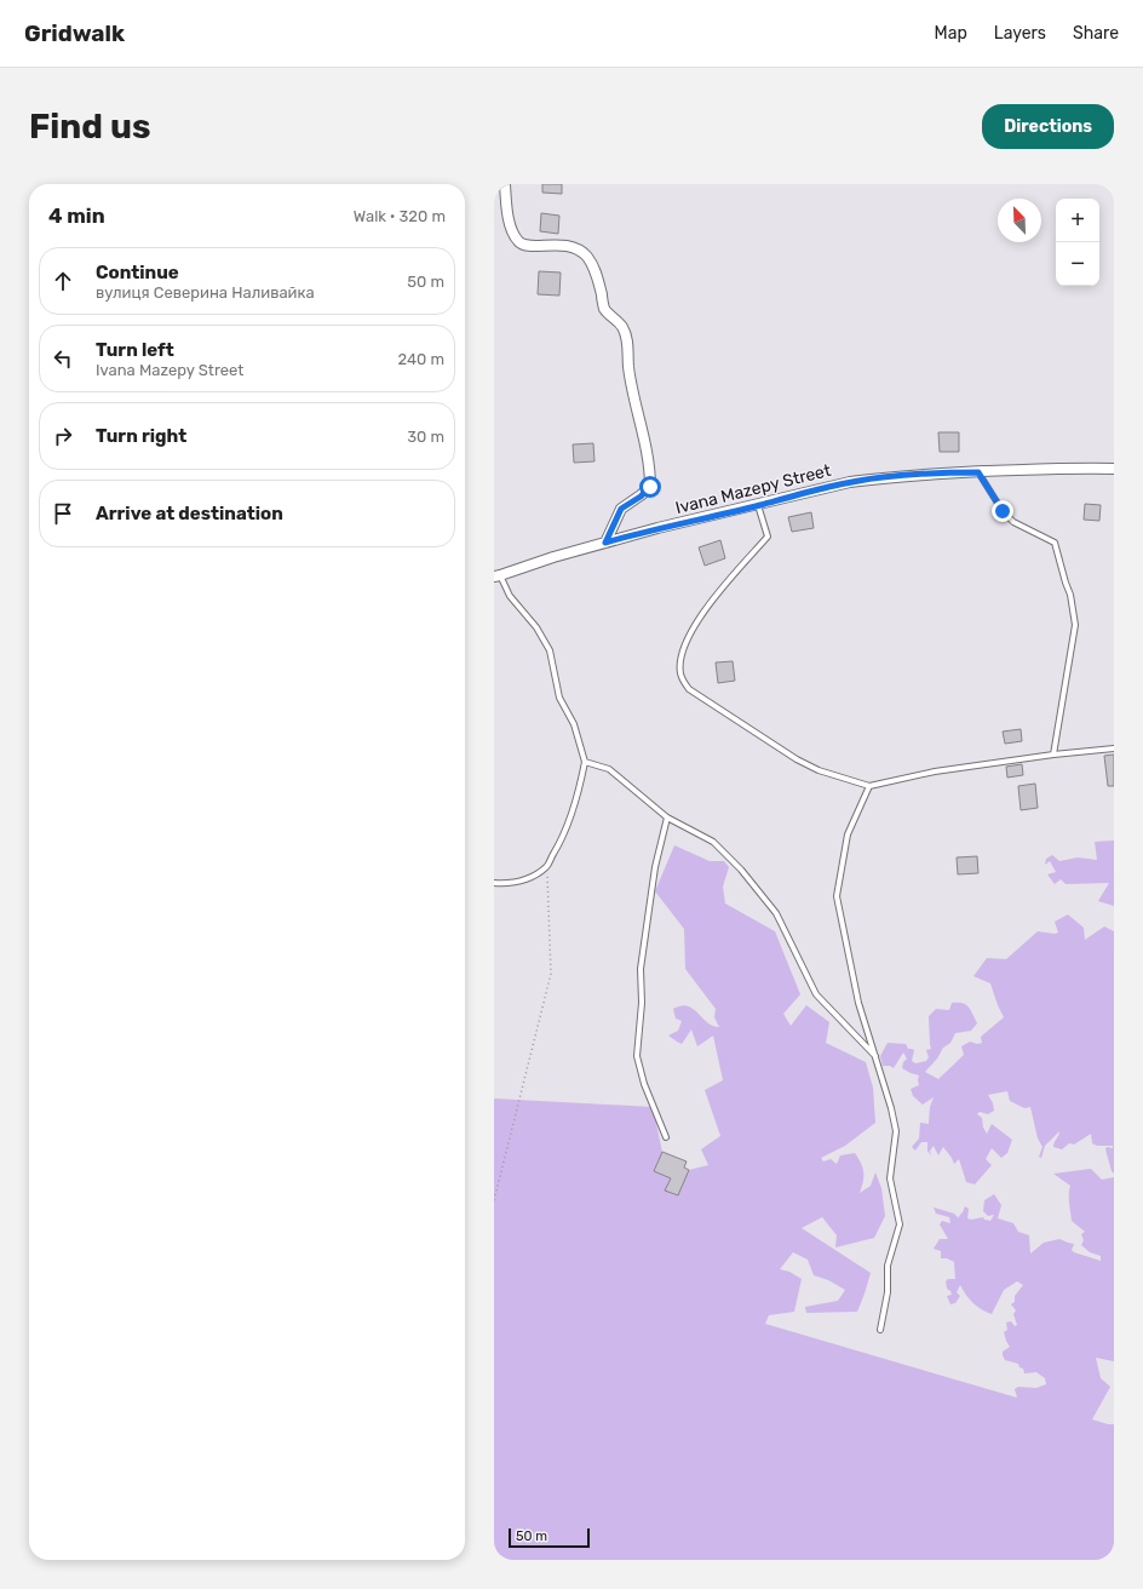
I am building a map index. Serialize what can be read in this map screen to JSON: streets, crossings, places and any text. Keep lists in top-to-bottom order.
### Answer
{
  "streets": {
    "street": ["Ivana Mazepy Street"]
  },
  "scale_bar": "50 m",
  "north": "top left",
  "page": {
    "header": "Gridwalk",
    "nav": ["Map", "Layers", "Share"],
    "buttons": "Directions",
    "title": "Find us",
    "heading": ["4 min", "Walk · 320 m"],
    "map_buttons": ["+", "−"],
    "list": [
      ["Continue", "вулиця Северина Наливайка", "50 m"],
      ["Turn left", "Ivana Mazepy Street", "240 m"],
      ["Turn right", "30 m"],
      "Arrive at destination"
    ],
    "scale": "50 m"
  }
}
